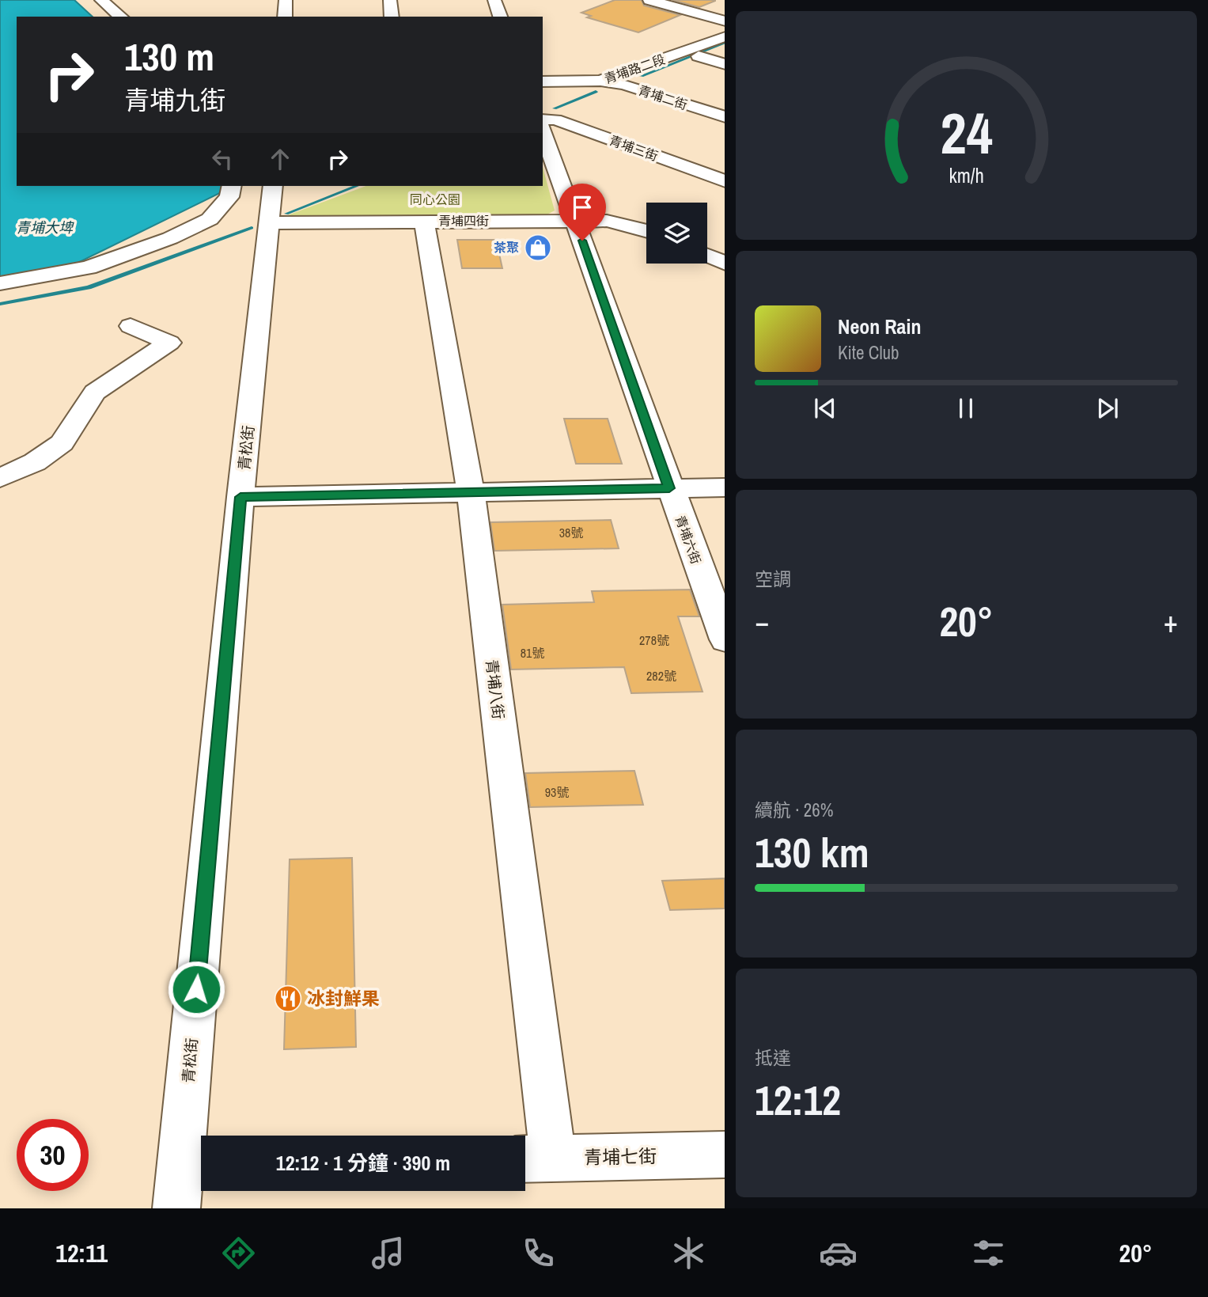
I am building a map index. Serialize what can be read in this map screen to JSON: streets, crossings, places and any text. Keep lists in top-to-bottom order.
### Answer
{
  "streets": {
    "street": [
      "青埔路二段",
      "青埔二街",
      "青埔三街",
      "青埔四街",
      "青松街",
      "青埔六街",
      "青埔八街",
      "青埔七街"
    ]
  },
  "crossings": [
    ["青埔路二段", "青埔二街"],
    ["青埔四街", "青松街"],
    ["青埔四街", "青埔六街"],
    ["青埔四街", "青埔八街"],
    ["青埔八街", "青埔七街"]
  ],
  "water": ["青埔大埤"],
  "parks": ["同心公園"],
  "places": {
    "shop": ["茶聚"],
    "restaurant": ["冰封鮮果"]
  },
  "house_numbers": [
    "38號",
    "278號",
    "81號",
    "282號",
    "93號"
  ],
  "page": {
    "turn": ["130 m", "青埔九街"],
    "song": ["Neon Rain", "Kite Club"],
    "tile": [
      "空調",
      ["續航 · 26%", "130 km"],
      ["抵達", "12:12"]
    ],
    "heat": ["−", "20°", "+"],
    "limit": "30",
    "trip": "12:12 · 1 分鐘 · 390 m",
    "tabs": ["12:11", "20°"],
    "gauge": ["24", "km/h"]
  }
}
